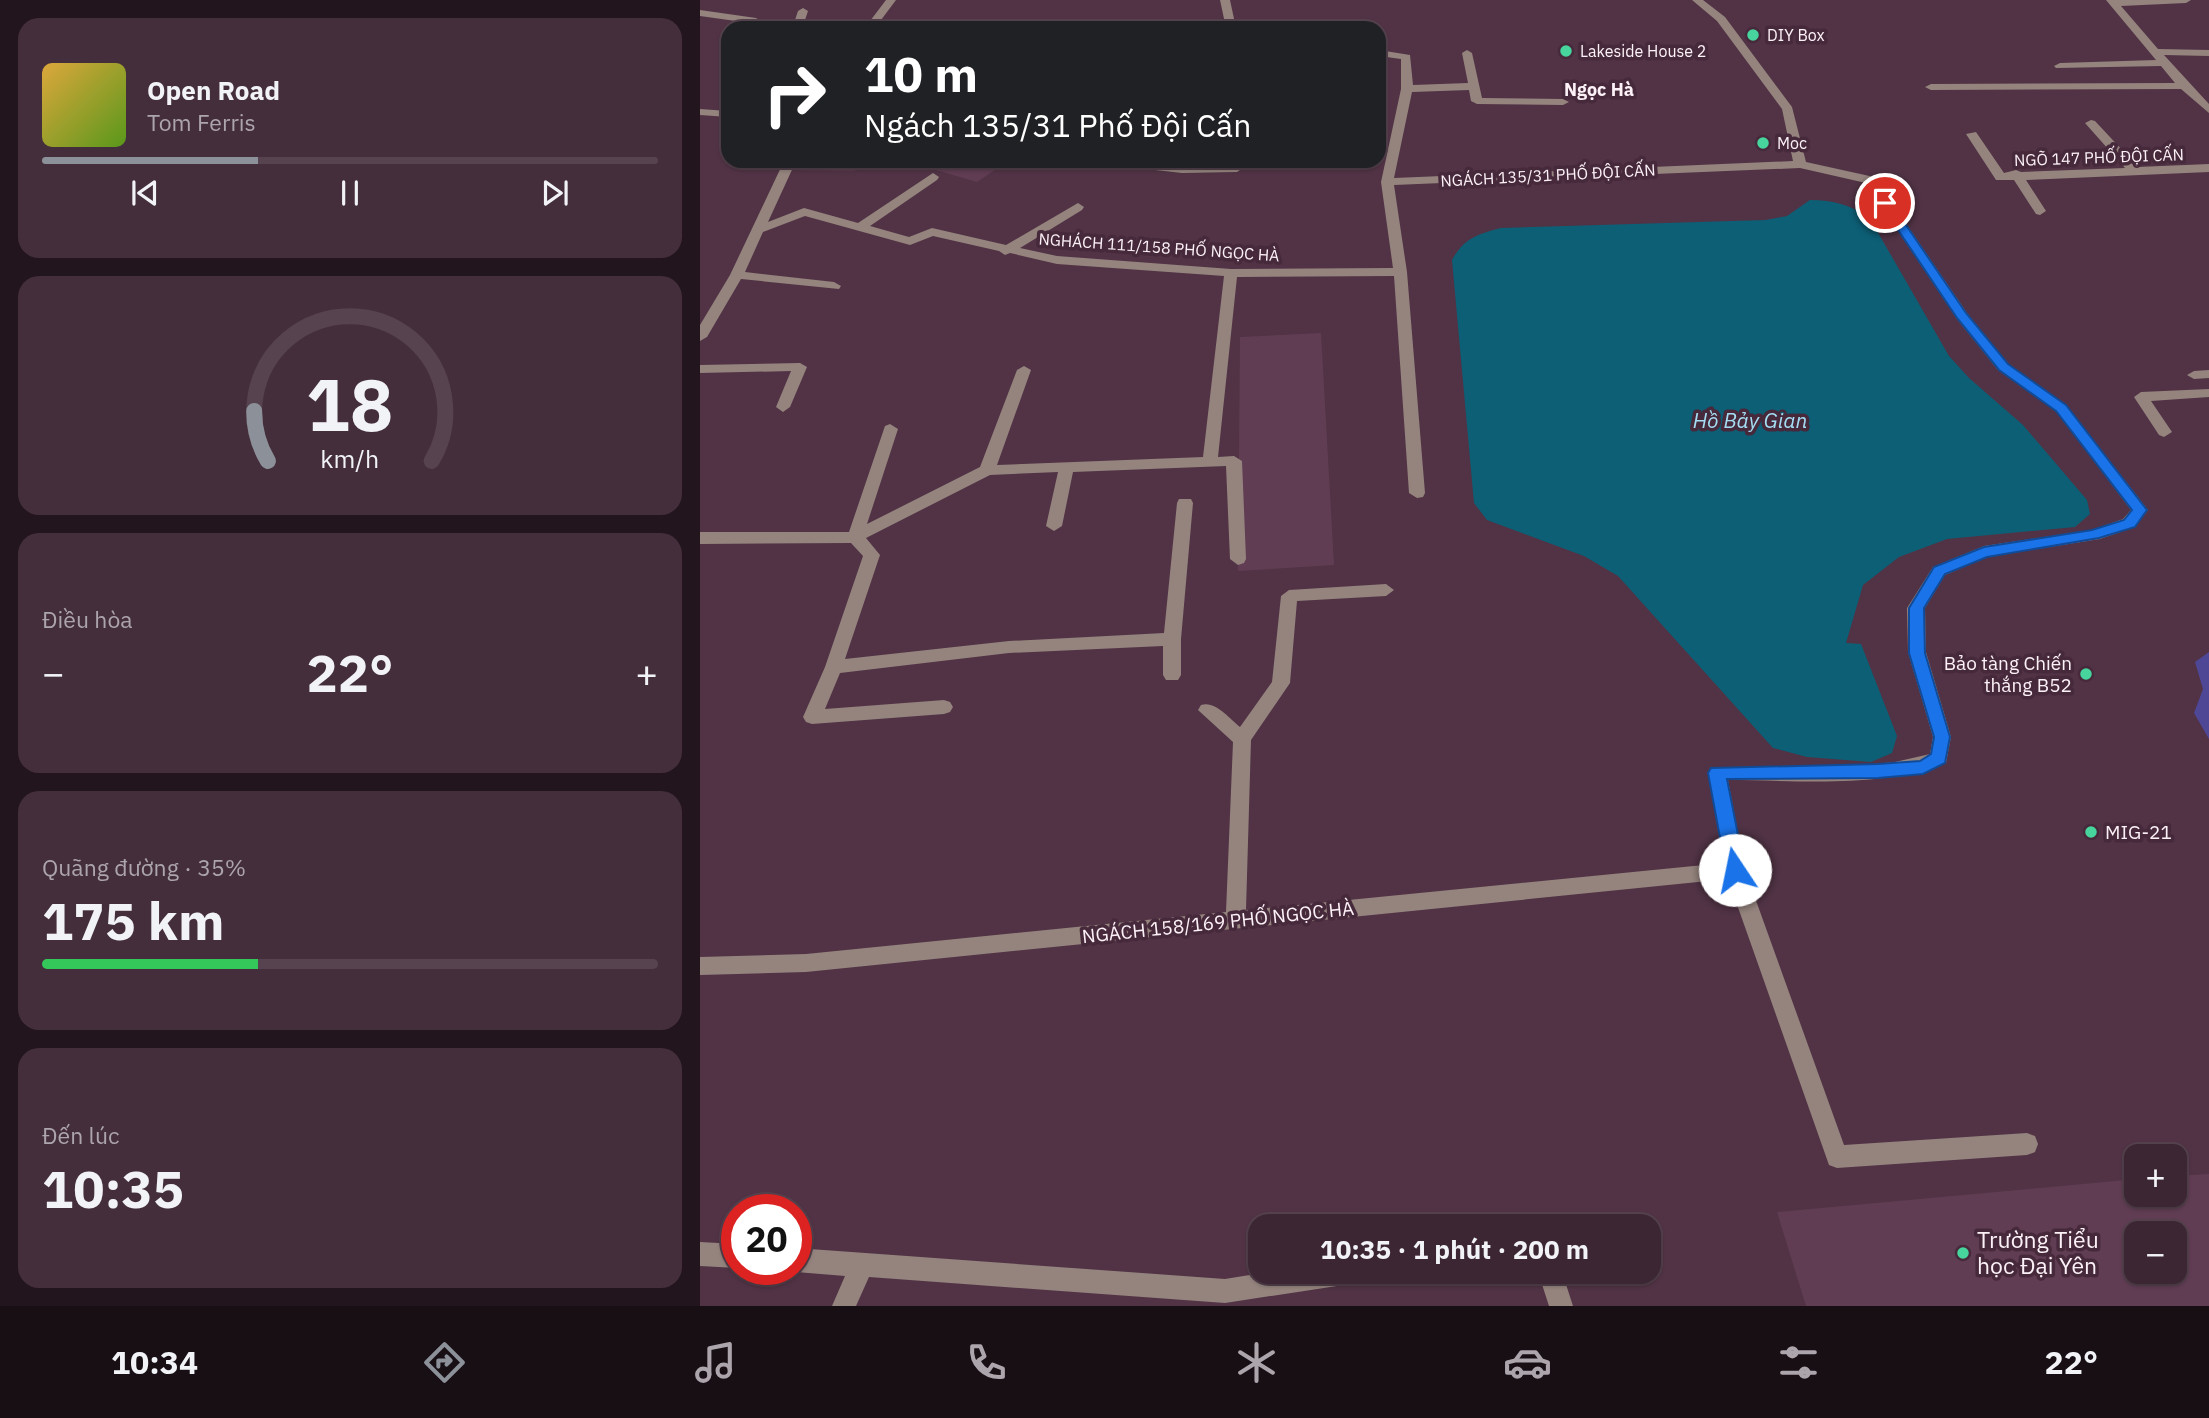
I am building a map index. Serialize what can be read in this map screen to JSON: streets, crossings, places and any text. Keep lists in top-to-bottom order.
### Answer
{
  "streets": {
    "street": [
      "NGÕ 147 PHỐ ĐỘI CẤN",
      "NGÁCH 135/31 PHỐ ĐỘI CẤN",
      "NGHÁCH 111/158 PHỐ NGỌC HÀ",
      "NGÁCH 158/169 PHỐ NGỌC HÀ"
    ]
  },
  "crossings": [
    ["NGÁCH 135/31 PHỐ ĐỘI CẤN", "NGÁCH 158/169 PHỐ NGỌC HÀ"]
  ],
  "districts": ["Ngọc Hà"],
  "water": ["Hồ Bảy Gian"],
  "places": [
    "DIY Box",
    "Lakeside House 2",
    "Moc",
    "Bảo tàng Chiến thắng B52",
    "MIG-21",
    "Trường Tiểu học Đại Yên"
  ],
  "page": {
    "turn": ["10 m", "Ngách 135/31 Phố Đội Cấn"],
    "song": ["Open Road", "Tom Ferris"],
    "tile": [
      "Điều hòa",
      ["Quãng đường · 35%", "175 km"],
      ["Đến lúc", "10:35"]
    ],
    "heat": ["−", "22°", "+"],
    "map_buttons": ["+", "−"],
    "limit": "20",
    "trip": "10:35 · 1 phút · 200 m",
    "tabs": ["10:34", "22°"],
    "gauge": ["18", "km/h"]
  }
}
